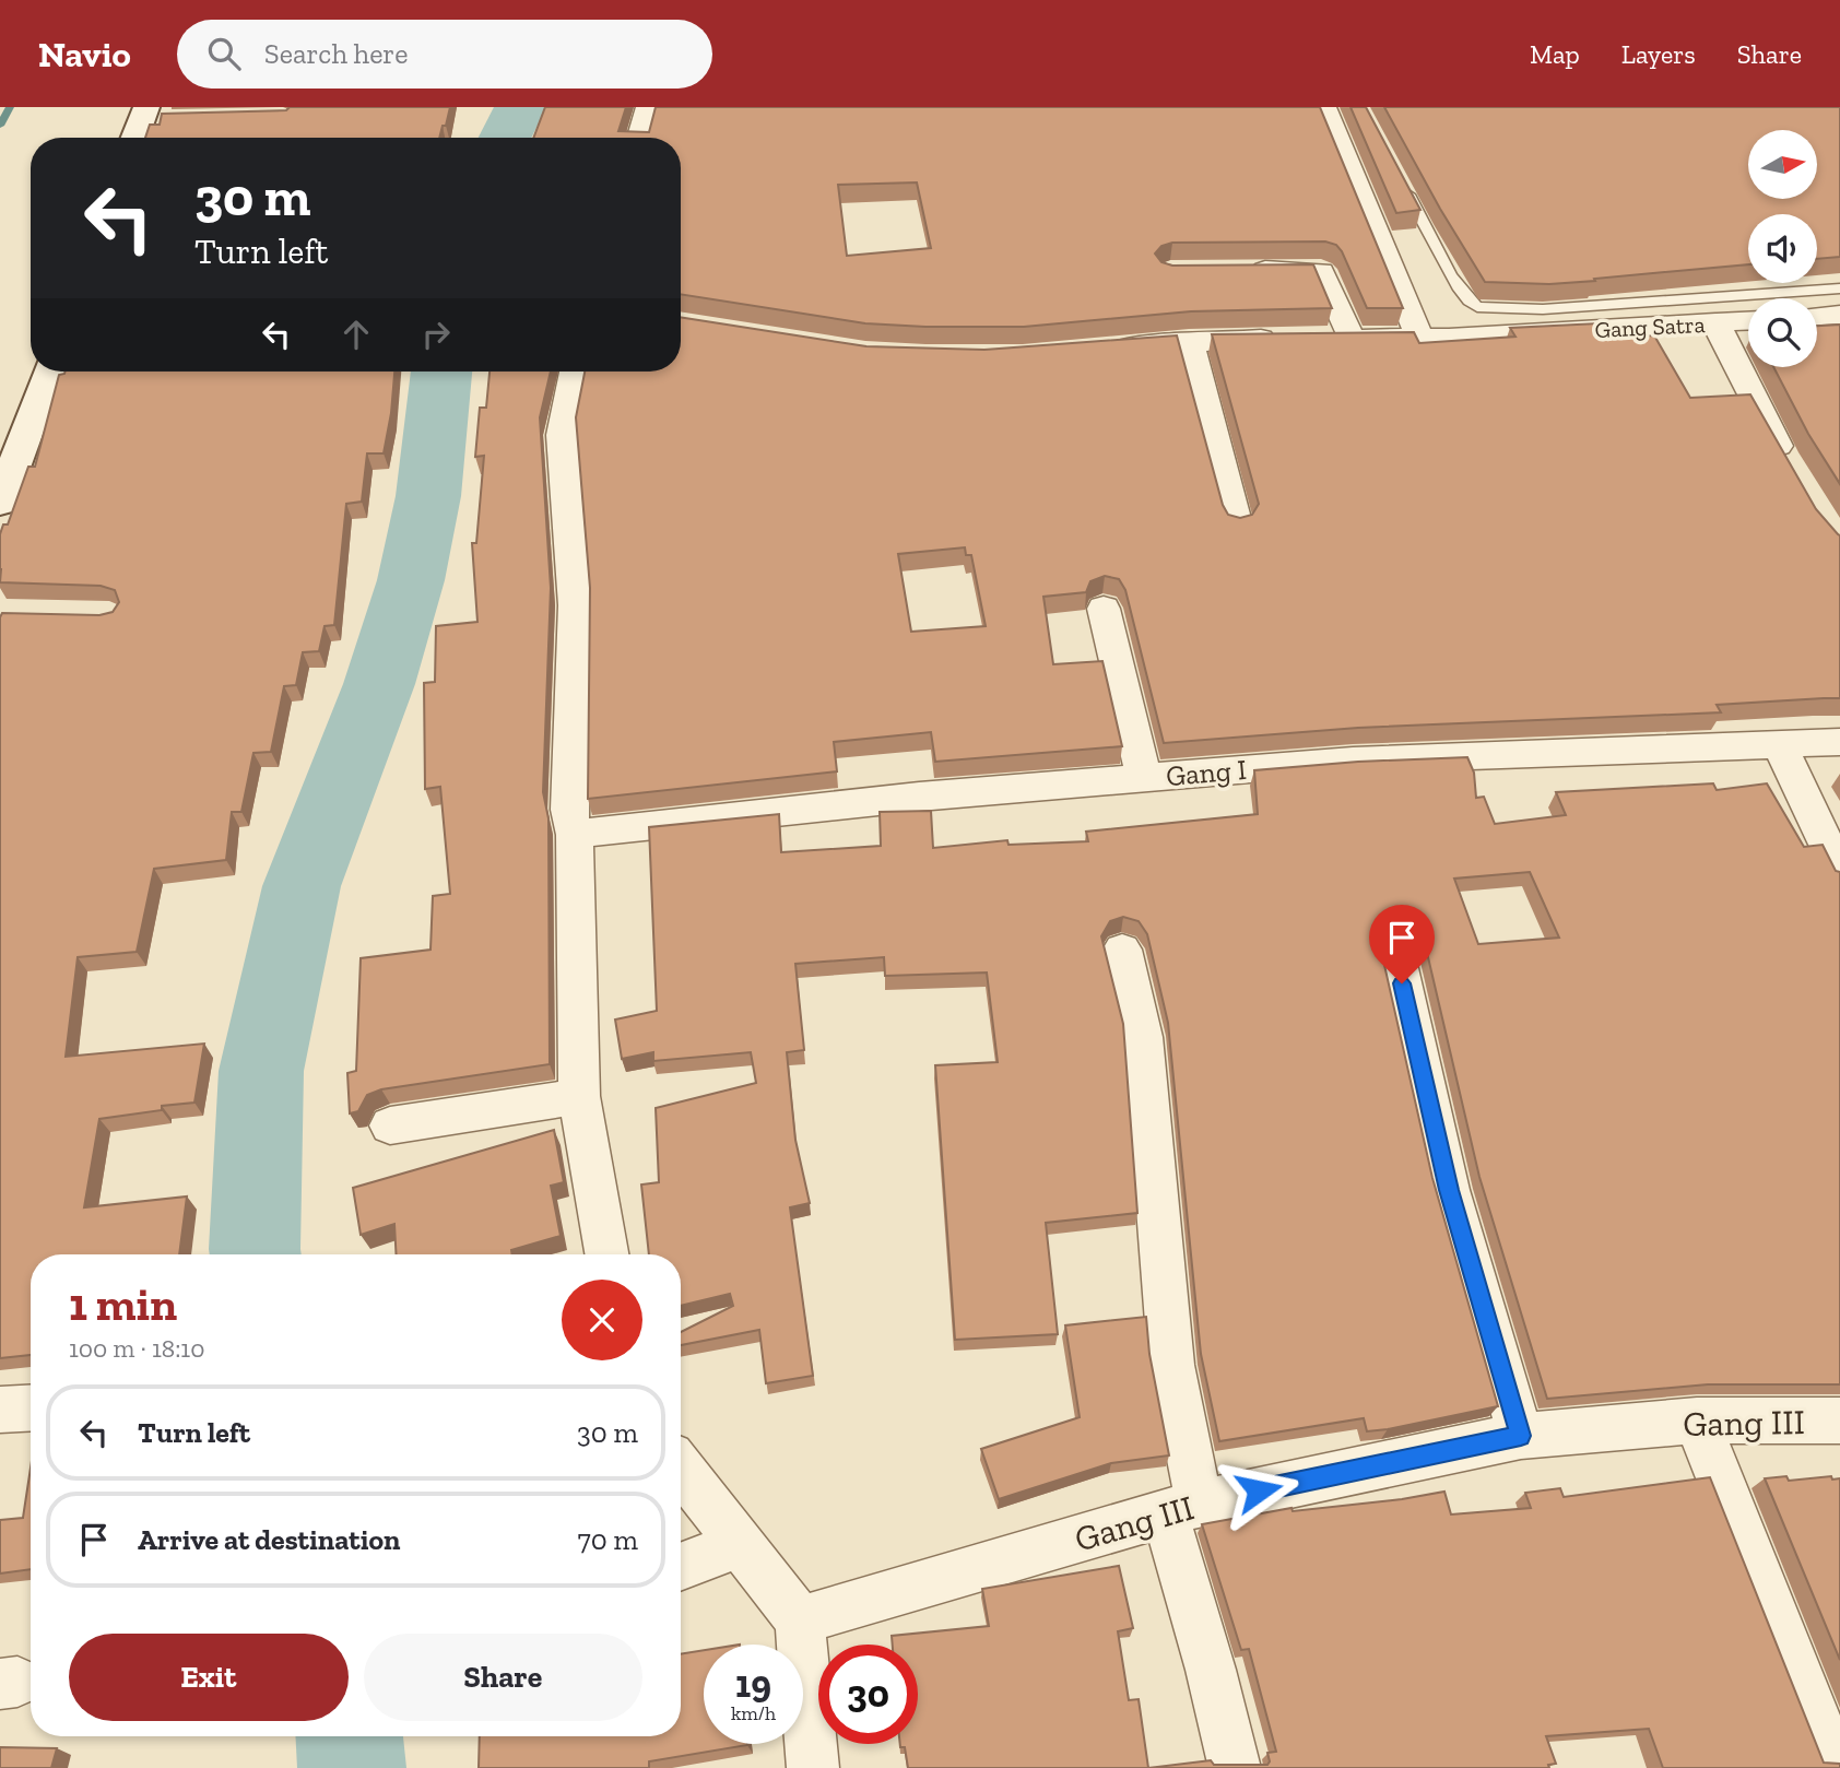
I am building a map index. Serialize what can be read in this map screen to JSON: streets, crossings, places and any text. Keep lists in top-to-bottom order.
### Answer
{
  "streets": {
    "street": ["Gang Satra", "Gang I", "Gang III"]
  },
  "north": "right",
  "page": {
    "header": "Navio",
    "search": "Search here",
    "nav": ["Map", "Layers", "Share"],
    "turn": ["30 m", "Turn left"],
    "heading": ["1 min", "100 m · 18:10"],
    "list": [
      {
        "name": "Turn left",
        "value": "30 m"
      },
      {
        "name": "Arrive at destination",
        "value": "70 m"
      }
    ],
    "buttons": ["Exit", "Share"],
    "speed": "19 km/h",
    "limit": "30"
  }
}
